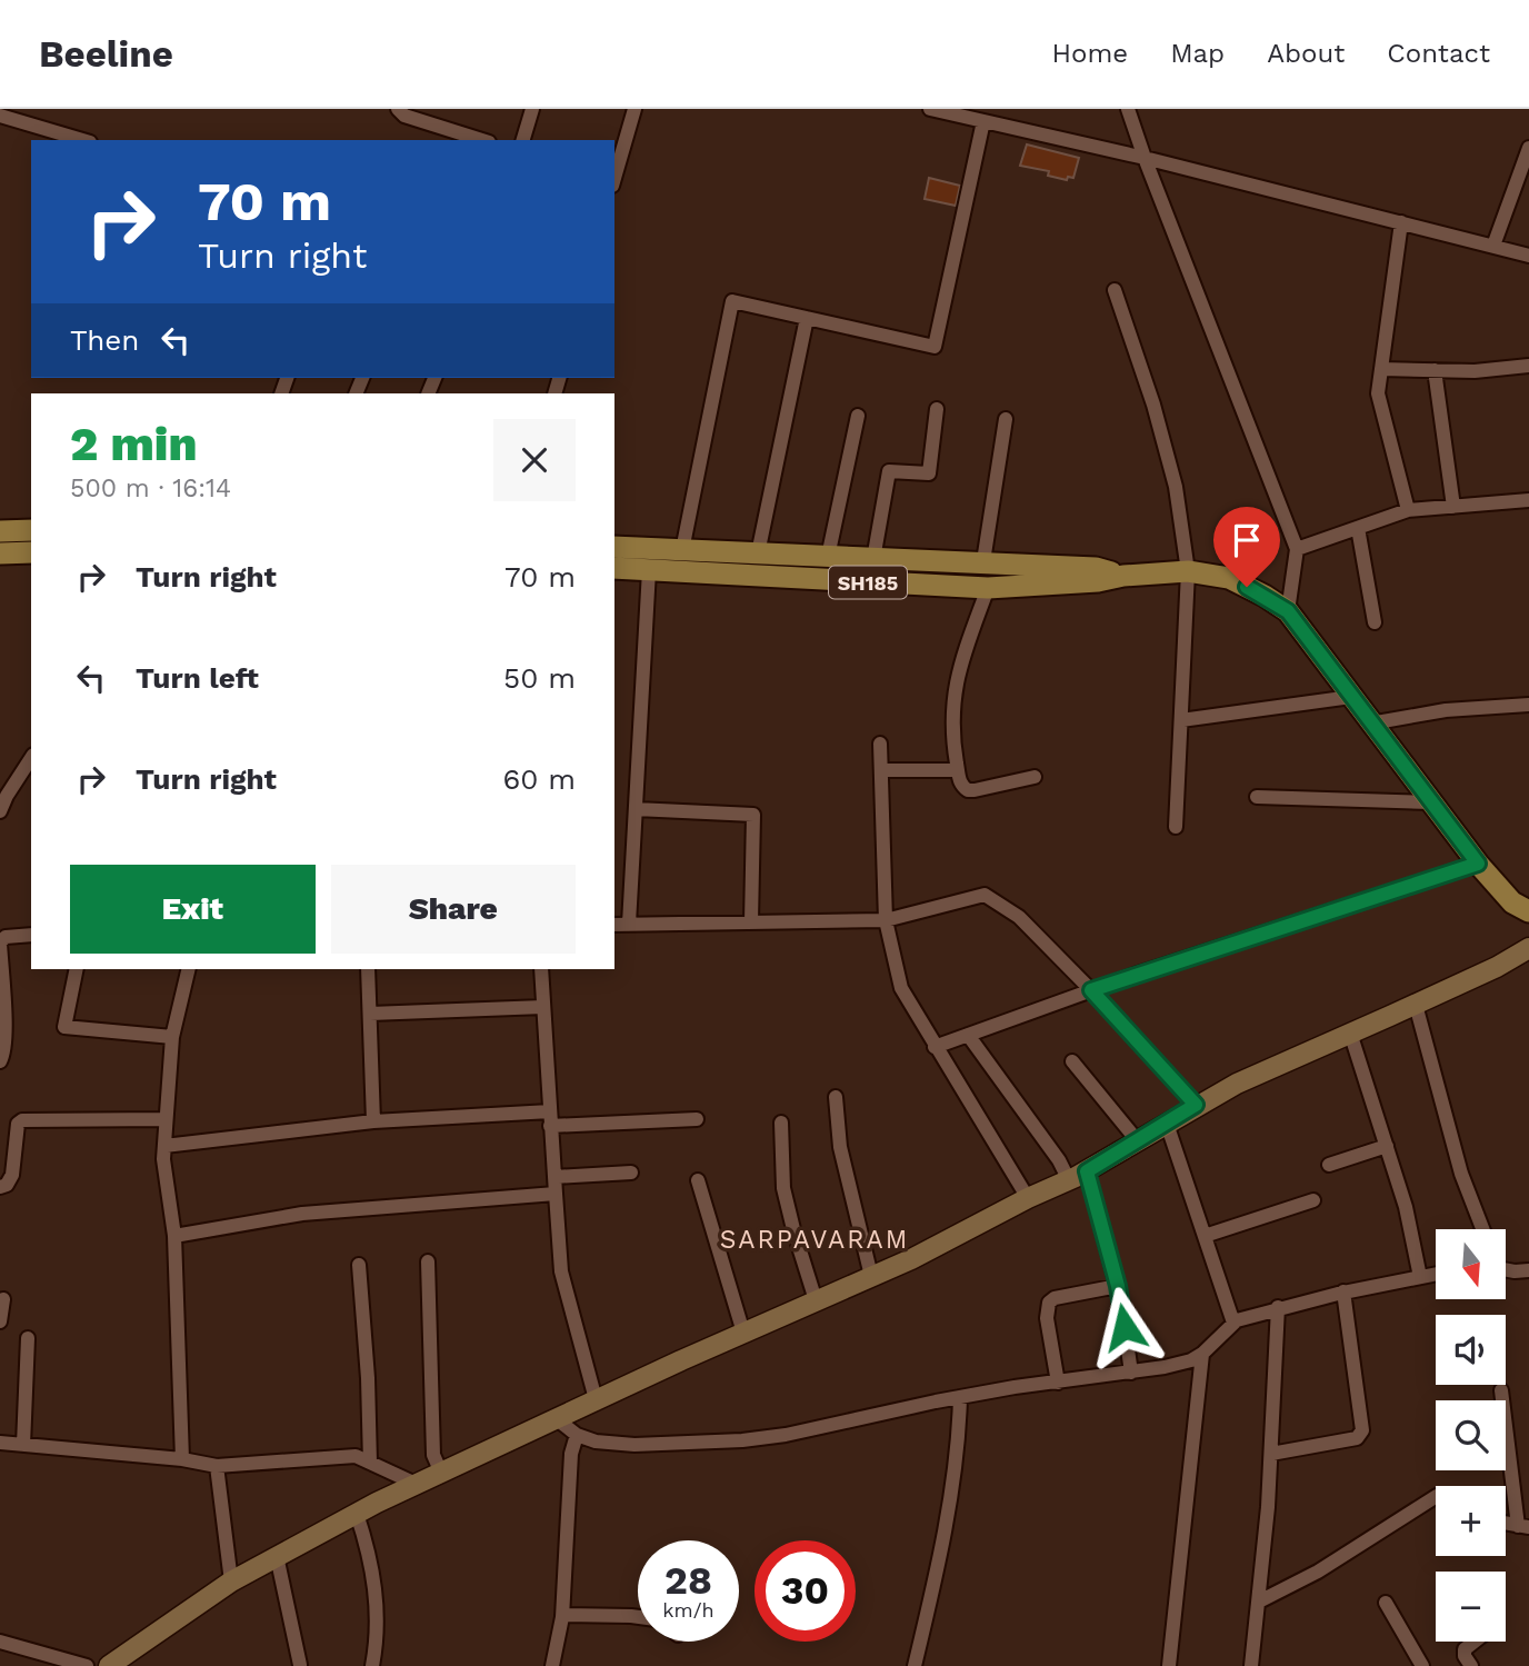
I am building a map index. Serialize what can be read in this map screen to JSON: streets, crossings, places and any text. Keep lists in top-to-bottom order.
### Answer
{
  "streets": {
    "main road": ["SH185"]
  },
  "districts": ["SARPAVARAM"],
  "north": "bottom",
  "page": {
    "header": "Beeline",
    "nav": [
      "Home",
      "Map",
      "About",
      "Contact"
    ],
    "turn": ["70 m", "Turn right"],
    "then": "Then",
    "heading": ["2 min", "500 m · 16:14"],
    "list": [
      {
        "name": "Turn right",
        "value": "70 m"
      },
      {
        "name": "Turn left",
        "value": "50 m"
      },
      {
        "name": "Turn right",
        "value": "60 m"
      }
    ],
    "buttons": ["Exit", "Share"],
    "map_buttons": ["+", "−"],
    "speed": "28 km/h",
    "limit": "30"
  }
}
